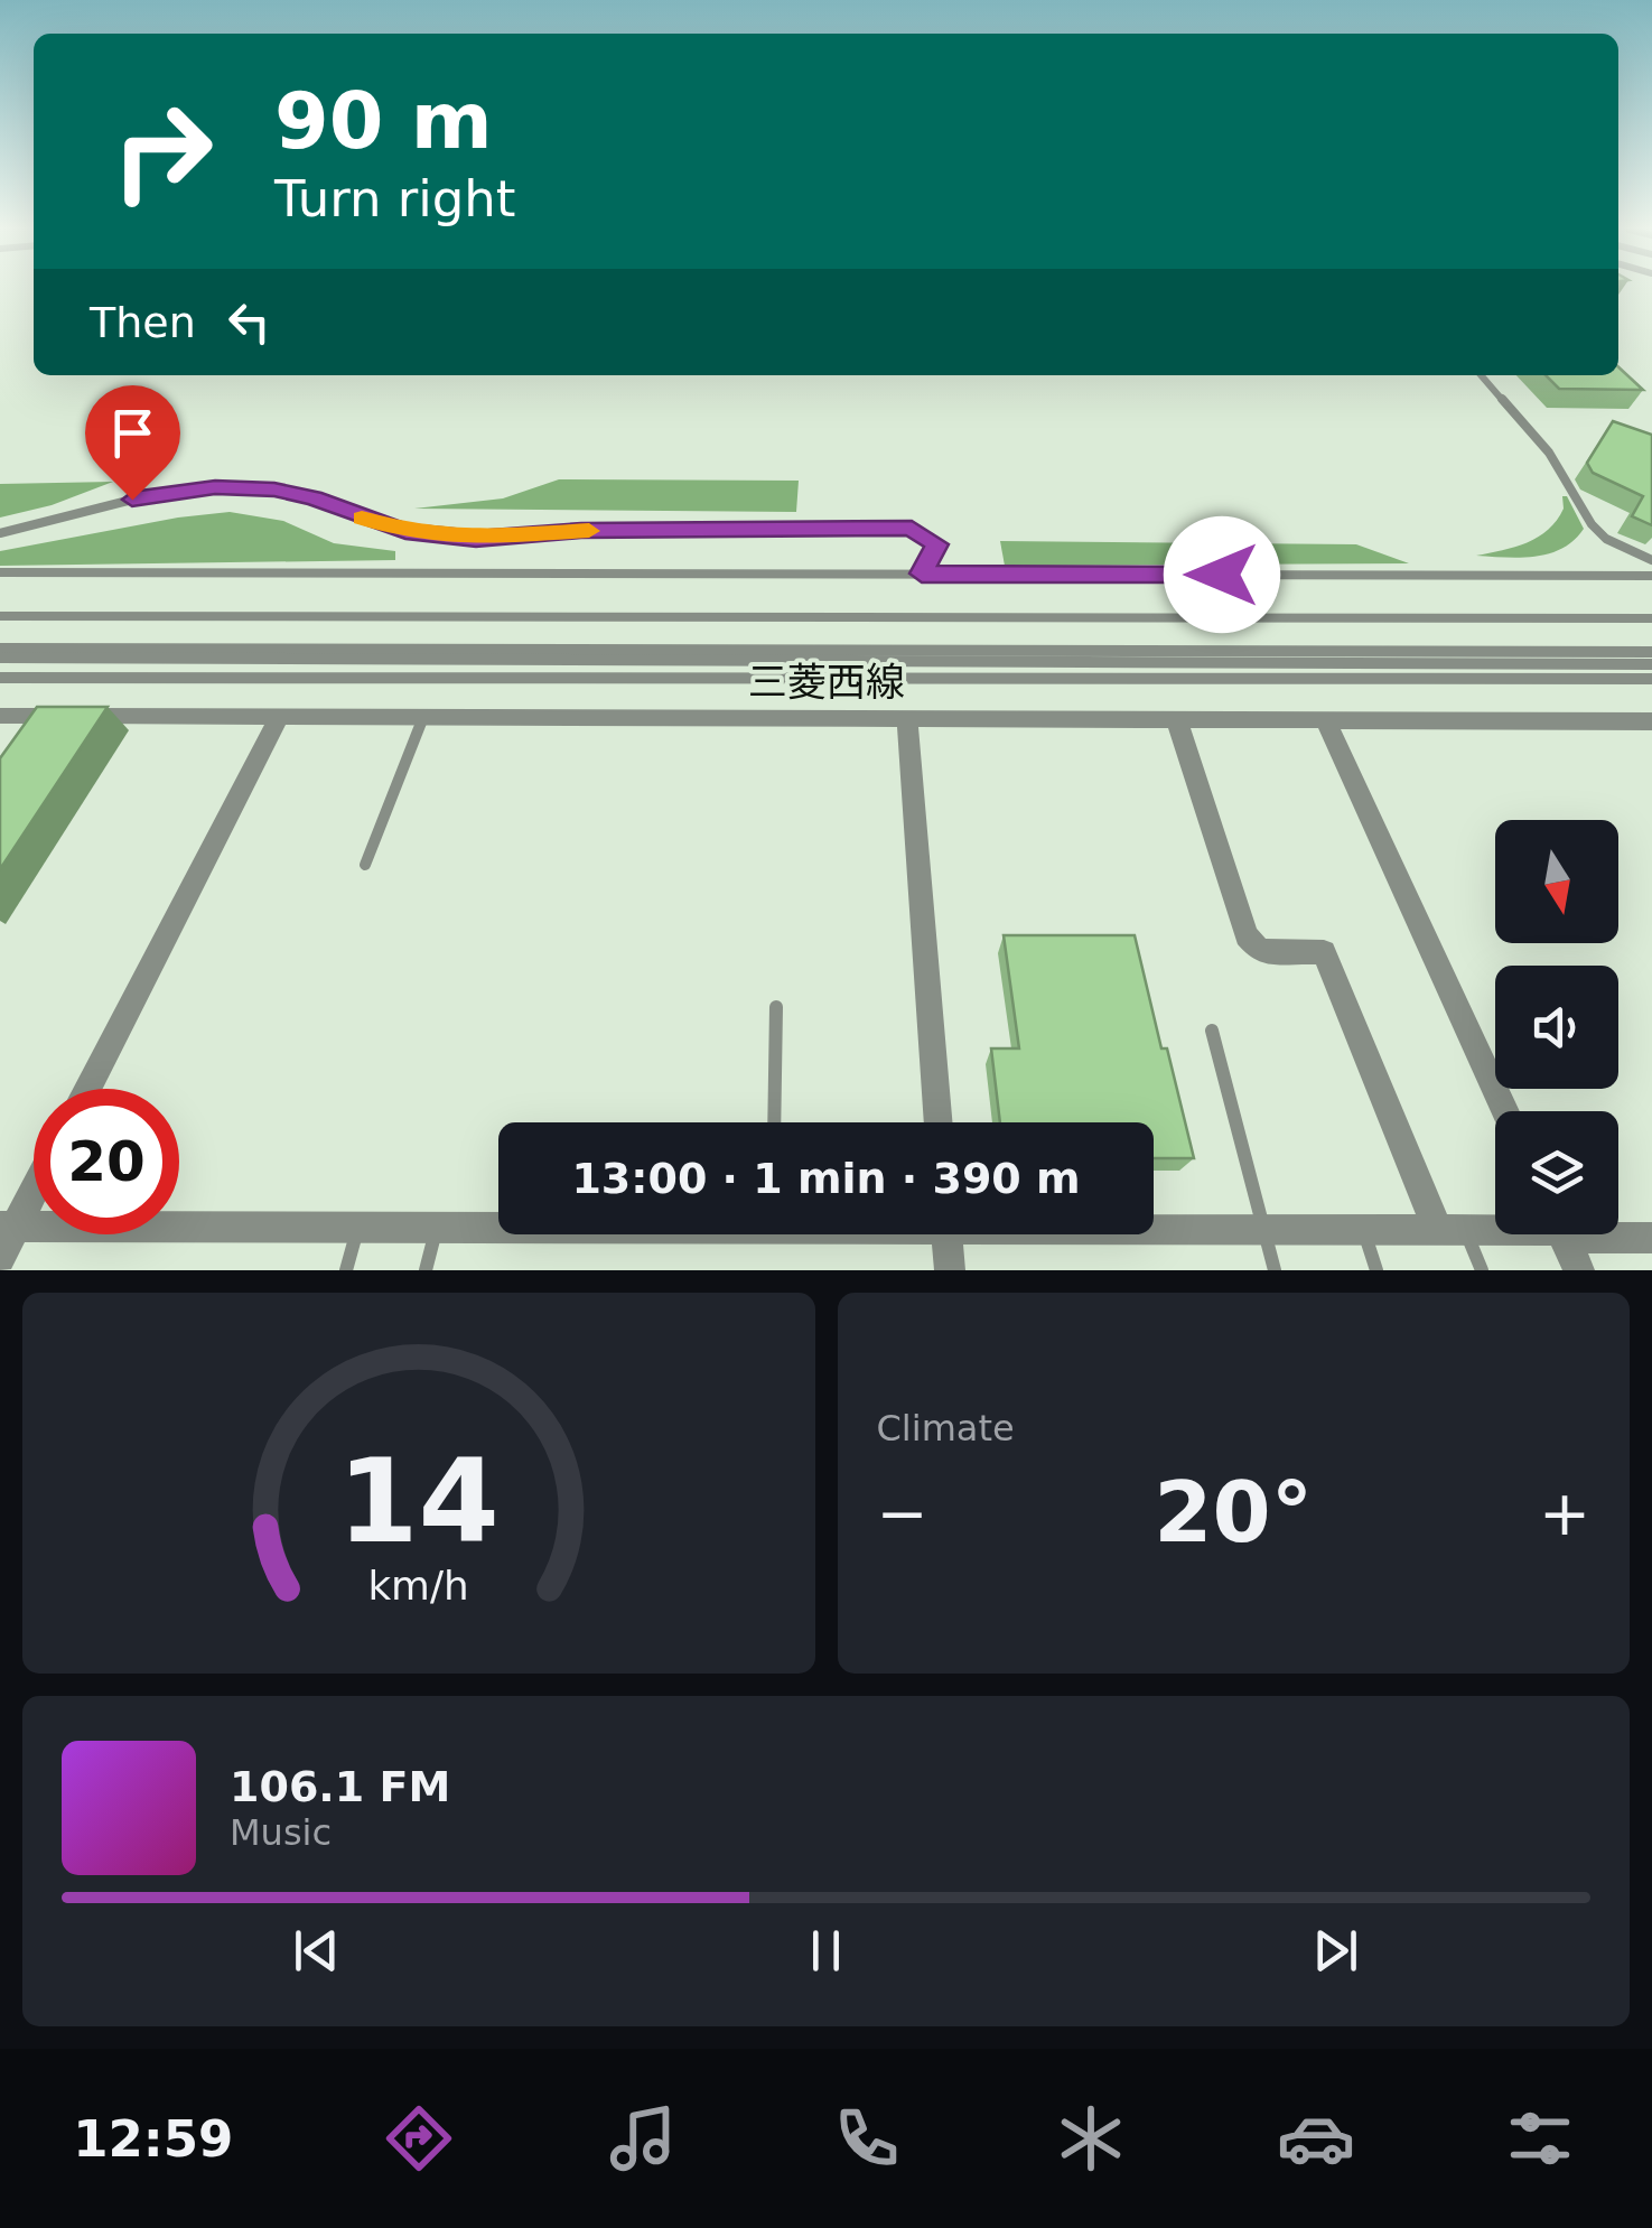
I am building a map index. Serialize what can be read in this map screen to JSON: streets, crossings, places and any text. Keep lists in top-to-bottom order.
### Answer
{
  "streets": {
    "street": ["三菱西線"]
  },
  "north": "bottom",
  "page": {
    "turn": ["90 m", "Turn right"],
    "then": "Then",
    "limit": "20",
    "trip": "13:00 · 1 min · 390 m",
    "tile": "Climate",
    "heat": ["−", "20°", "+"],
    "song": ["106.1 FM", "Music"],
    "tabs": "12:59",
    "gauge": ["14", "km/h"]
  }
}
